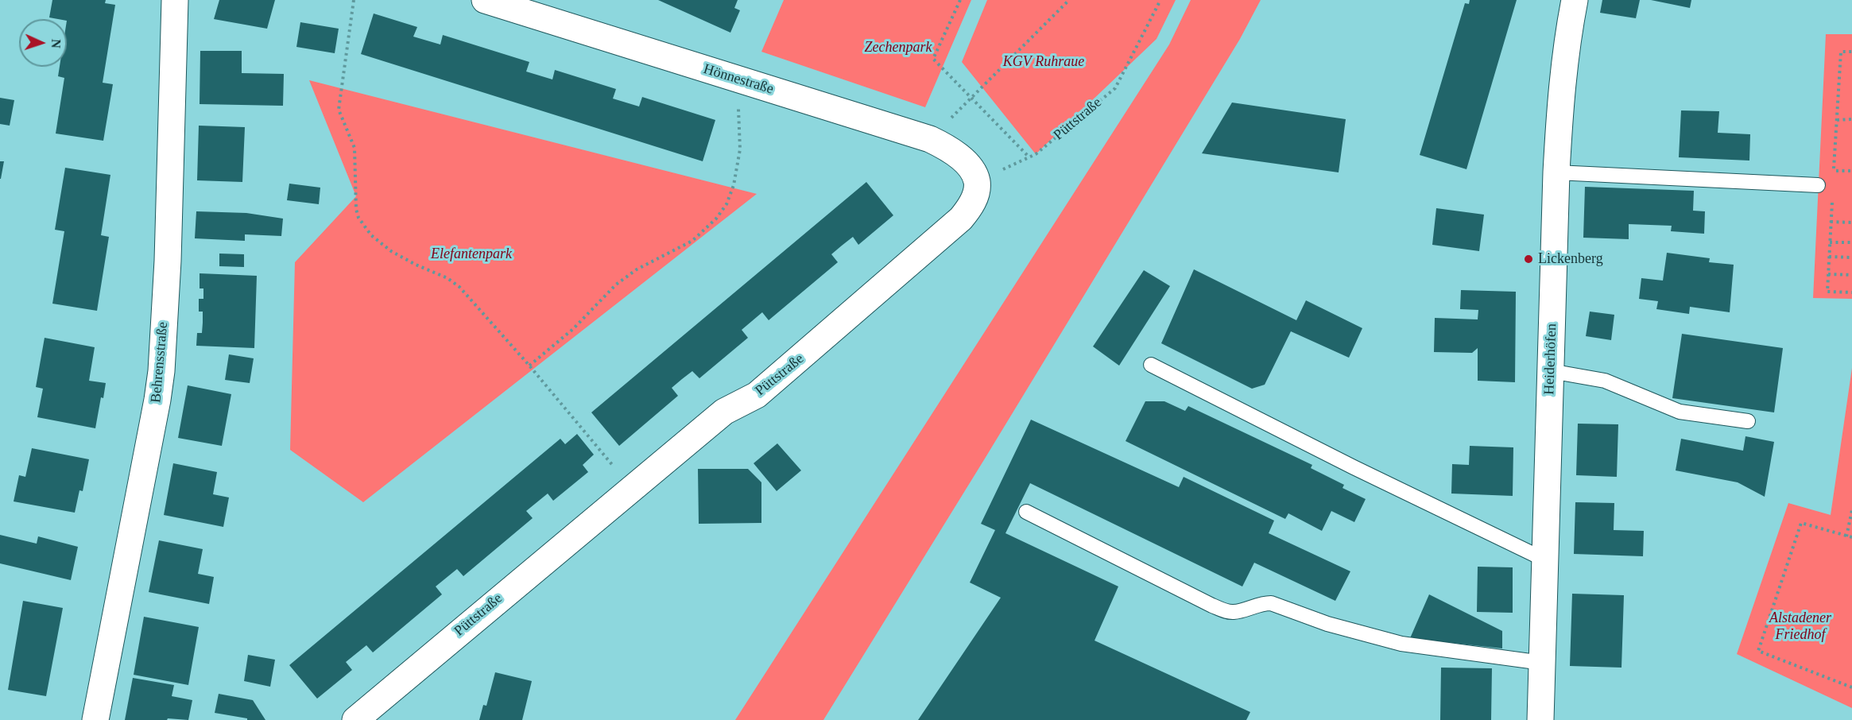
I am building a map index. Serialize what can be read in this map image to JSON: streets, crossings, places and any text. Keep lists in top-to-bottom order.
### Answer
{
  "streets": {
    "street": [
      "Hönnestraße",
      "Püttstraße",
      "Heiderhöfen",
      "Behrensstraße"
    ]
  },
  "crossings": [
    ["Hönnestraße", "Püttstraße"]
  ],
  "parks": [
    "Zechenpark",
    "KGV Ruhraue",
    "Elefantenpark",
    "Alstadener Friedhof"
  ],
  "places": ["Lickenberg"],
  "north": "right"
}
